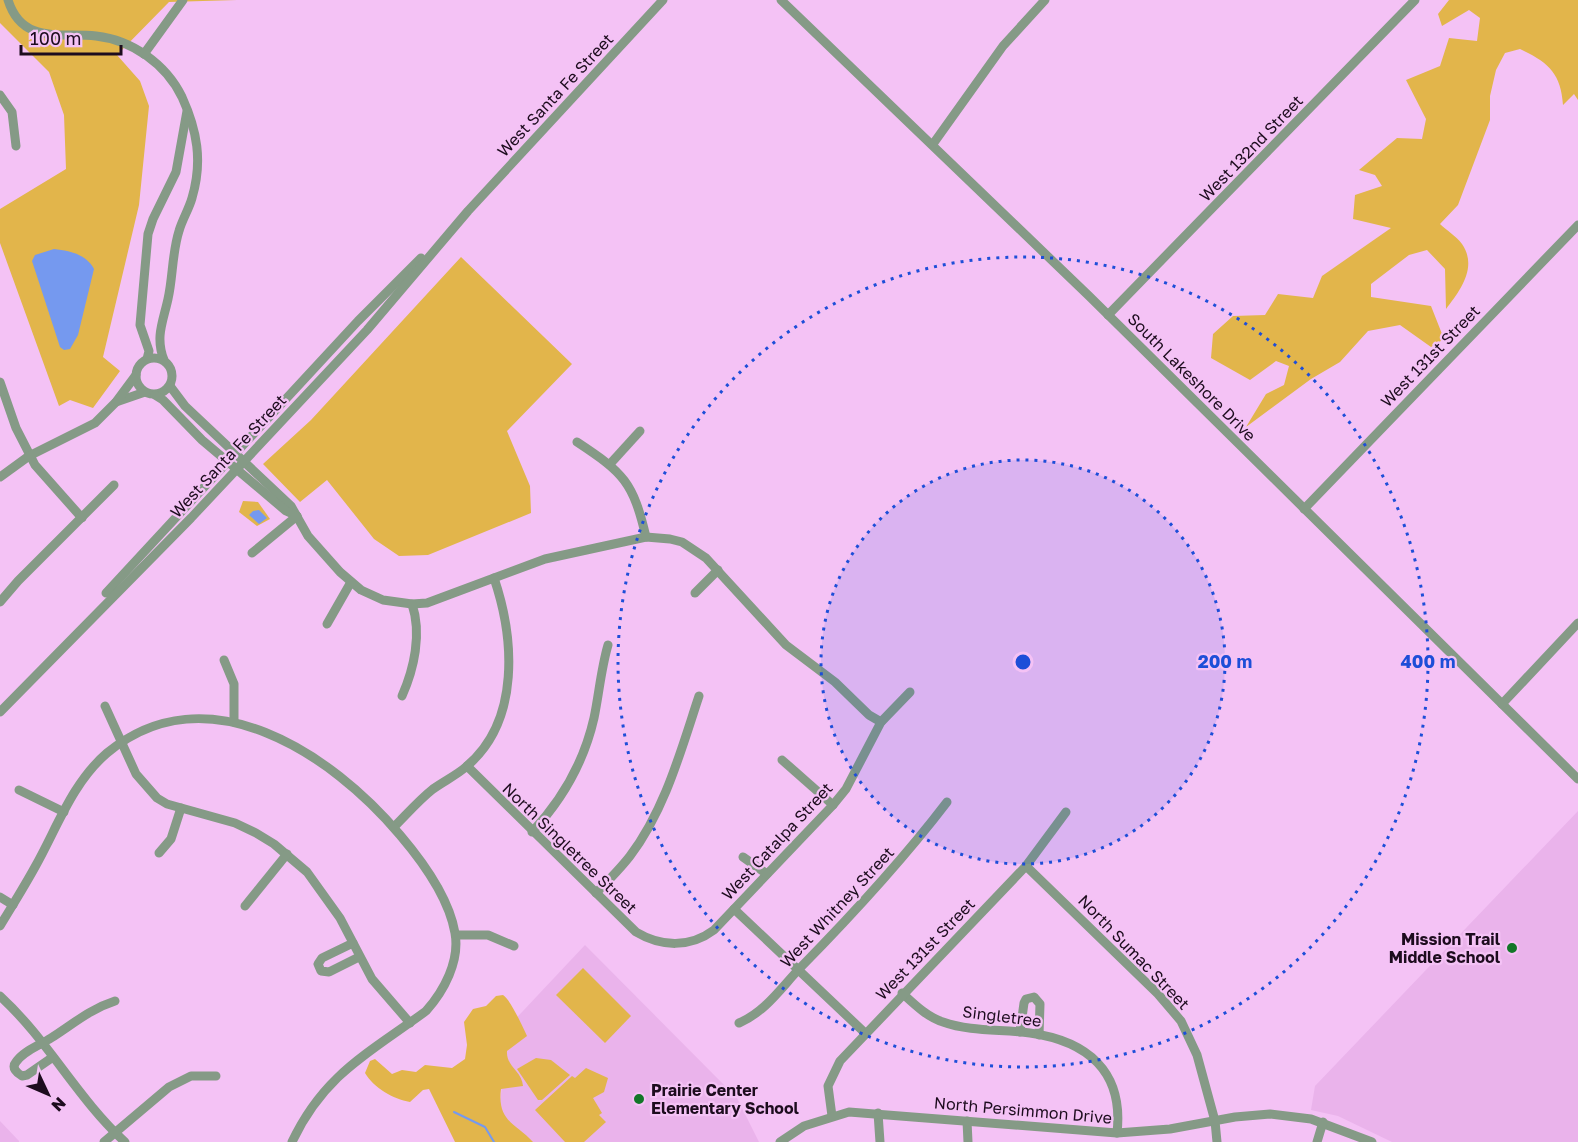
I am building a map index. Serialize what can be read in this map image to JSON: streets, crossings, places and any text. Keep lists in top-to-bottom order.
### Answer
{
  "streets": {
    "street": [
      "West Santa Fe Street",
      "West 132nd Street",
      "West 131st Street",
      "South Lakeshore Drive",
      "West Catalpa Street",
      "North Singletree Street",
      "West Whitney Street",
      "North Sumac Street",
      "Singletree",
      "North Persimmon Drive"
    ]
  },
  "crossings": [
    ["West 132nd Street", "South Lakeshore Drive"],
    ["West 131st Street", "South Lakeshore Drive"],
    ["West 131st Street", "North Sumac Street"],
    ["West 131st Street", "Singletree"],
    ["West 131st Street", "North Persimmon Drive"],
    ["West Catalpa Street", "North Singletree Street"],
    ["North Sumac Street", "North Persimmon Drive"],
    ["Singletree", "North Persimmon Drive"]
  ],
  "places": ["Mission Trail Middle School", "Prairie Center Elementary School"],
  "scale_bar": "100 m",
  "north": "bottom right",
  "rings": ["200 m", "400 m"]
}
